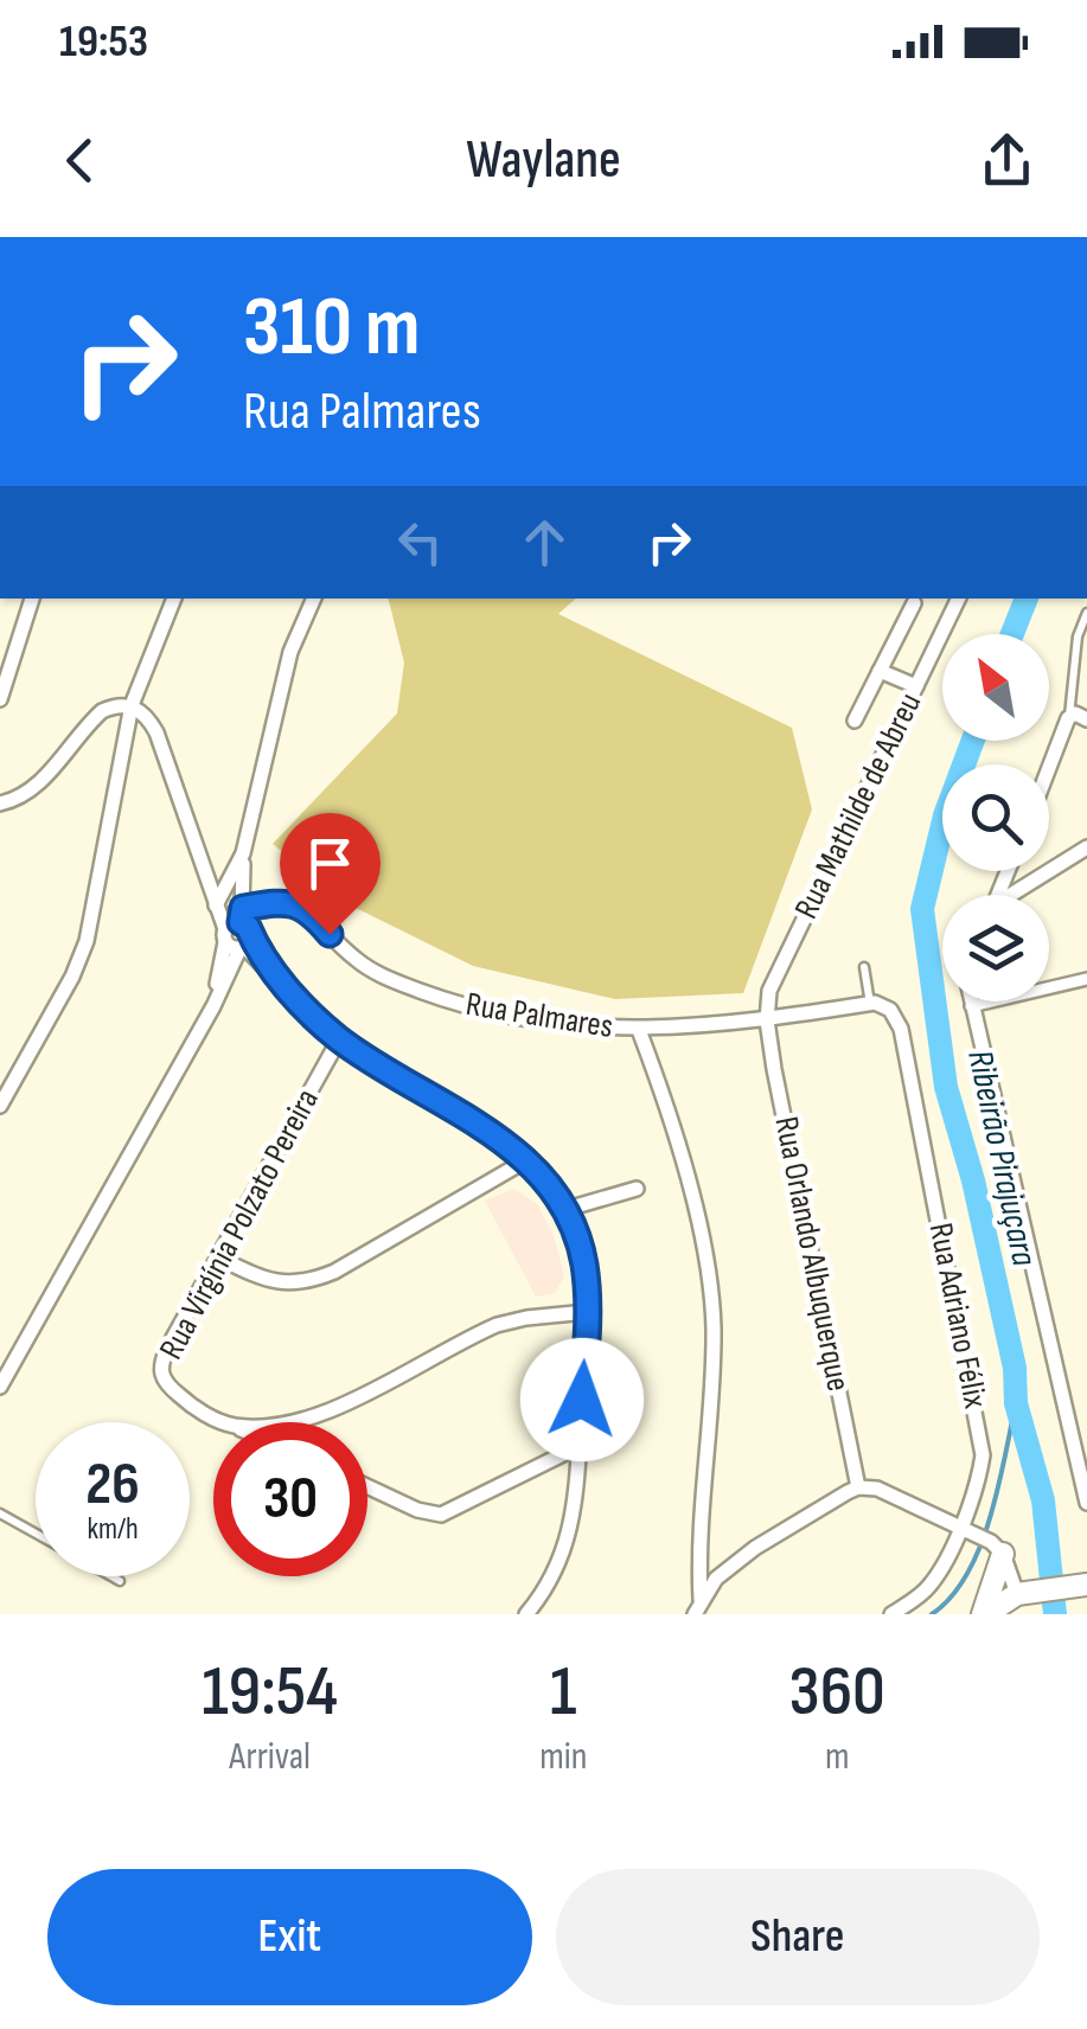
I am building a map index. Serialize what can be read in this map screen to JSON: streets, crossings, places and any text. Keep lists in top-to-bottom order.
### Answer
{
  "streets": {
    "street": [
      "Rua Mathilde de Abreu",
      "Rua Palmares",
      "Rua Virgínia Polzato Pereira",
      "Rua Orlando Albuquerque",
      "Rua Adriano Félix"
    ]
  },
  "crossings": [
    ["Rua Mathilde de Abreu", "Rua Palmares"],
    ["Rua Mathilde de Abreu", "Rua Orlando Albuquerque"],
    ["Rua Palmares", "Rua Orlando Albuquerque"],
    ["Rua Palmares", "Rua Adriano Félix"]
  ],
  "water": ["Ribeirão Pirajuçara"],
  "north": "top left",
  "page": {
    "status": "19:53",
    "header": "Waylane",
    "turn": ["310 m", "Rua Palmares"],
    "speed": "26 km/h",
    "limit": "30",
    "eta": [
      "19:54",
      "Arrival",
      "1",
      "min",
      "360",
      "m"
    ],
    "buttons": ["Exit", "Share"]
  }
}
